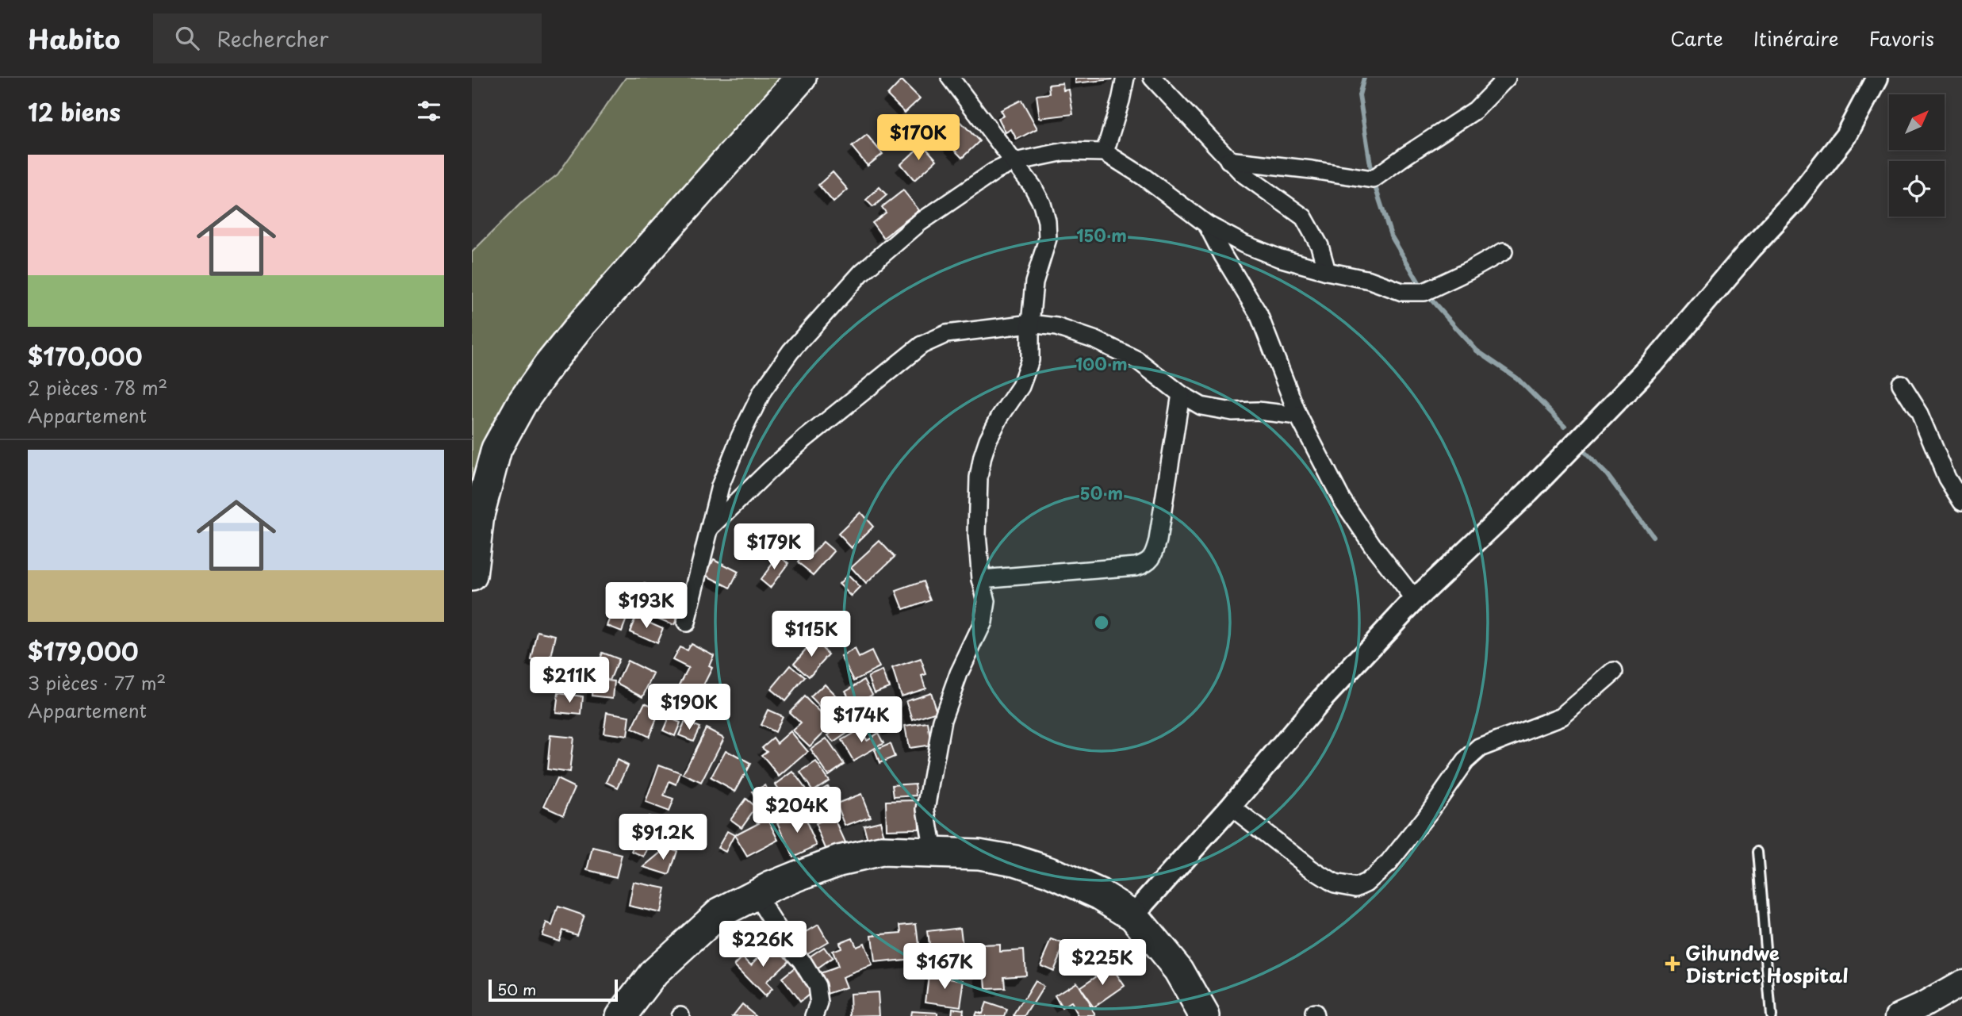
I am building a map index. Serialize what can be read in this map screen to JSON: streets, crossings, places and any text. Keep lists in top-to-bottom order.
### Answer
{
  "places": {
    "health": ["Gihundwe District Hospital"]
  },
  "scale_bar": "50 m",
  "north": "top right",
  "page": {
    "header": "Habito",
    "search": "Rechercher",
    "nav": ["Carte", "Itinéraire", "Favoris"],
    "heading": "12 biens",
    "price": [
      "$170K",
      "$179K",
      "$193K",
      "$115K",
      "$211K",
      "$190K",
      "$174K",
      "$204K",
      "$91.2K",
      "$226K",
      "$225K",
      "$167K"
    ],
    "list": [
      {
        "name": "$170,000",
        "note": "2 pièces · 78 m² · Appartement"
      },
      {
        "name": "$179,000",
        "note": "3 pièces · 77 m² · Appartement"
      }
    ],
    "scale": "50 m"
  },
  "rings": ["150 m", "100 m", "50 m"]
}
